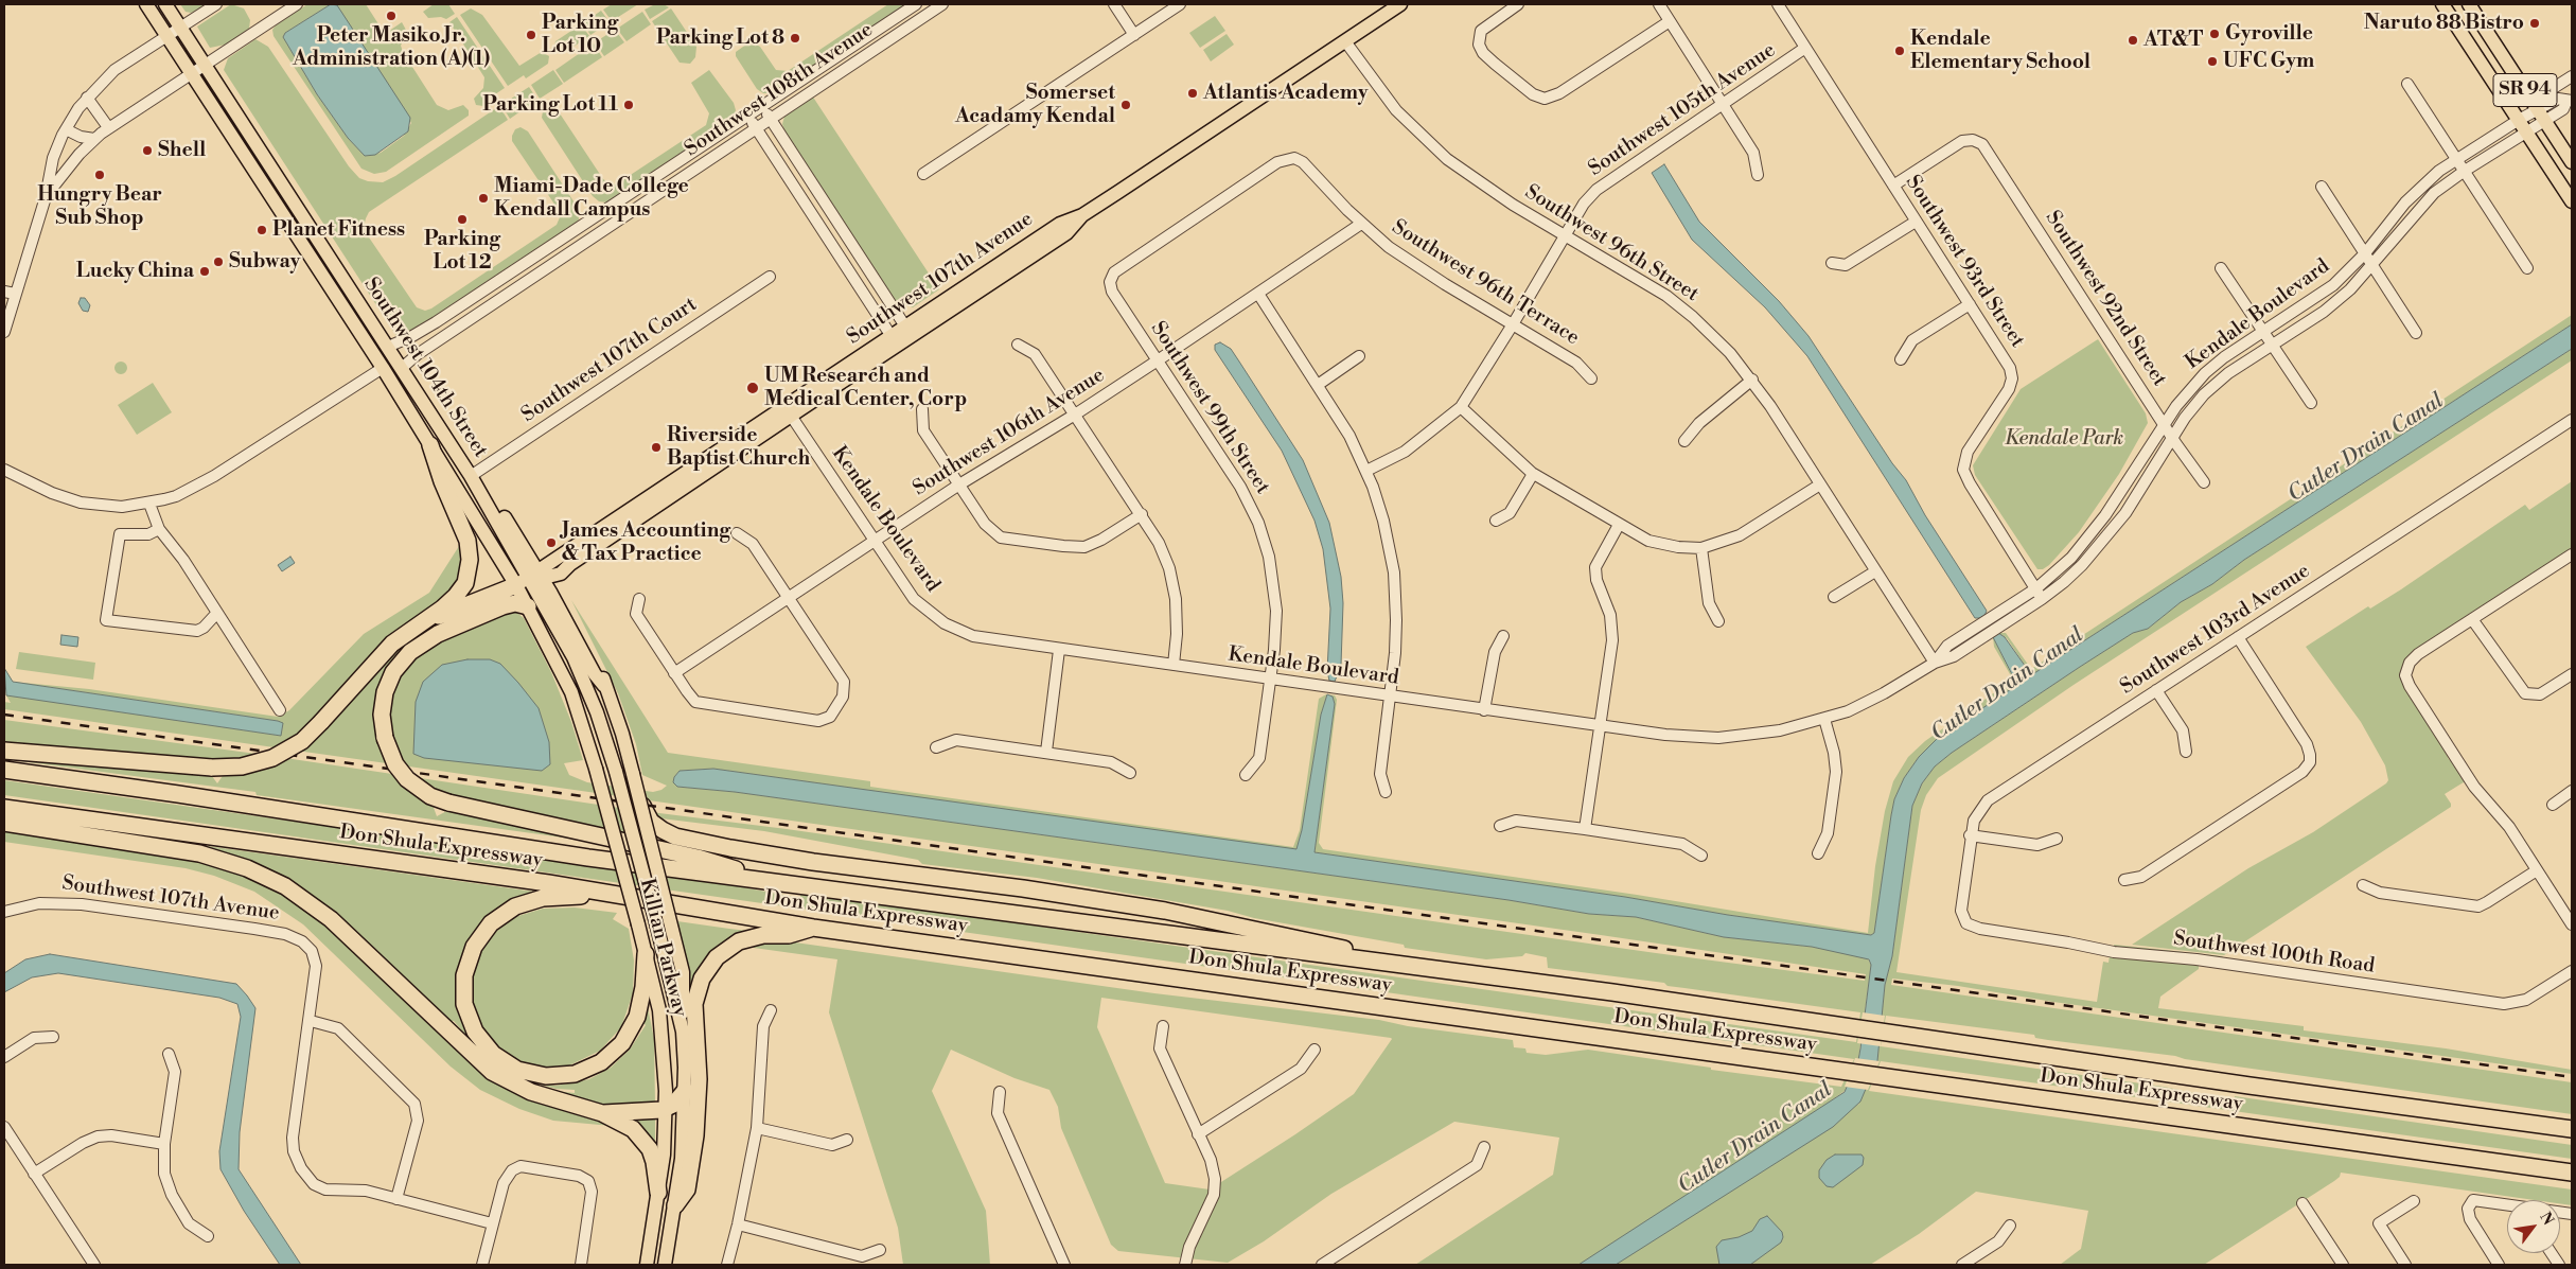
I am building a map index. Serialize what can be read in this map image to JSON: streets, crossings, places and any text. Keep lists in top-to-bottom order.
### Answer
{
  "streets": {
    "highway": ["Don Shula Expressway"],
    "main road": [
      "SR 94",
      "Southwest 107th Avenue",
      "Southwest 104th Street",
      "Killian Parkway"
    ],
    "street": [
      "Southwest 108th Avenue",
      "Southwest 105th Avenue",
      "Southwest 96th Street",
      "Southwest 93rd Street",
      "Southwest 96th Terrace",
      "Southwest 92nd Street",
      "Kendale Boulevard",
      "Southwest 107th Court",
      "Southwest 99th Street",
      "Southwest 106th Avenue",
      "Southwest 103rd Avenue",
      "Southwest 100th Road"
    ]
  },
  "crossings": [
    ["Southwest 108th Avenue", "Southwest 104th Street"],
    ["SR 94", "Kendale Boulevard"],
    ["Southwest 105th Avenue", "Southwest 96th Street"],
    ["Southwest 105th Avenue", "Southwest 93rd Street"],
    ["Southwest 105th Avenue", "Southwest 96th Terrace"],
    ["Southwest 96th Street", "Southwest 107th Avenue"],
    ["Southwest 96th Street", "Kendale Boulevard"],
    ["Southwest 93rd Street", "Southwest 92nd Street"],
    ["Southwest 93rd Street", "Kendale Boulevard"],
    ["Southwest 107th Avenue", "Kendale Boulevard"],
    ["Southwest 107th Avenue", "Southwest 104th Street"],
    ["Southwest 96th Terrace", "Southwest 99th Street"],
    ["Southwest 96th Terrace", "Southwest 106th Avenue"],
    ["Southwest 92nd Street", "Kendale Boulevard"],
    ["Kendale Boulevard", "Southwest 99th Street"],
    ["Kendale Boulevard", "Southwest 106th Avenue"],
    ["Southwest 107th Court", "Southwest 104th Street"],
    ["Southwest 104th Street", "Killian Parkway"],
    ["Southwest 99th Street", "Southwest 106th Avenue"],
    ["Southwest 103rd Avenue", "Southwest 100th Road"]
  ],
  "water": ["Cutler Drain Canal"],
  "parks": ["Kendale Park"],
  "places": [
    "Peter Masiko Jr. Administration (A)(1)",
    "Naruto 88 Bistro",
    "Gyroville",
    "Parking Lot 10",
    "Parking Lot 8",
    "AT&T",
    "Kendale Elementary School",
    "UFC Gym",
    "Atlantis Academy",
    "Parking Lot 11",
    "Somerset Acadamy Kendal",
    "Shell",
    "Hungry Bear Sub Shop",
    "Miami-Dade College Kendall Campus",
    "Parking Lot 12",
    "Planet Fitness",
    "Subway",
    "Lucky China",
    "UM Research and Medical Center, Corp",
    "Riverside Baptist Church",
    "James Accounting & Tax Practice"
  ],
  "north": "top right"
}
